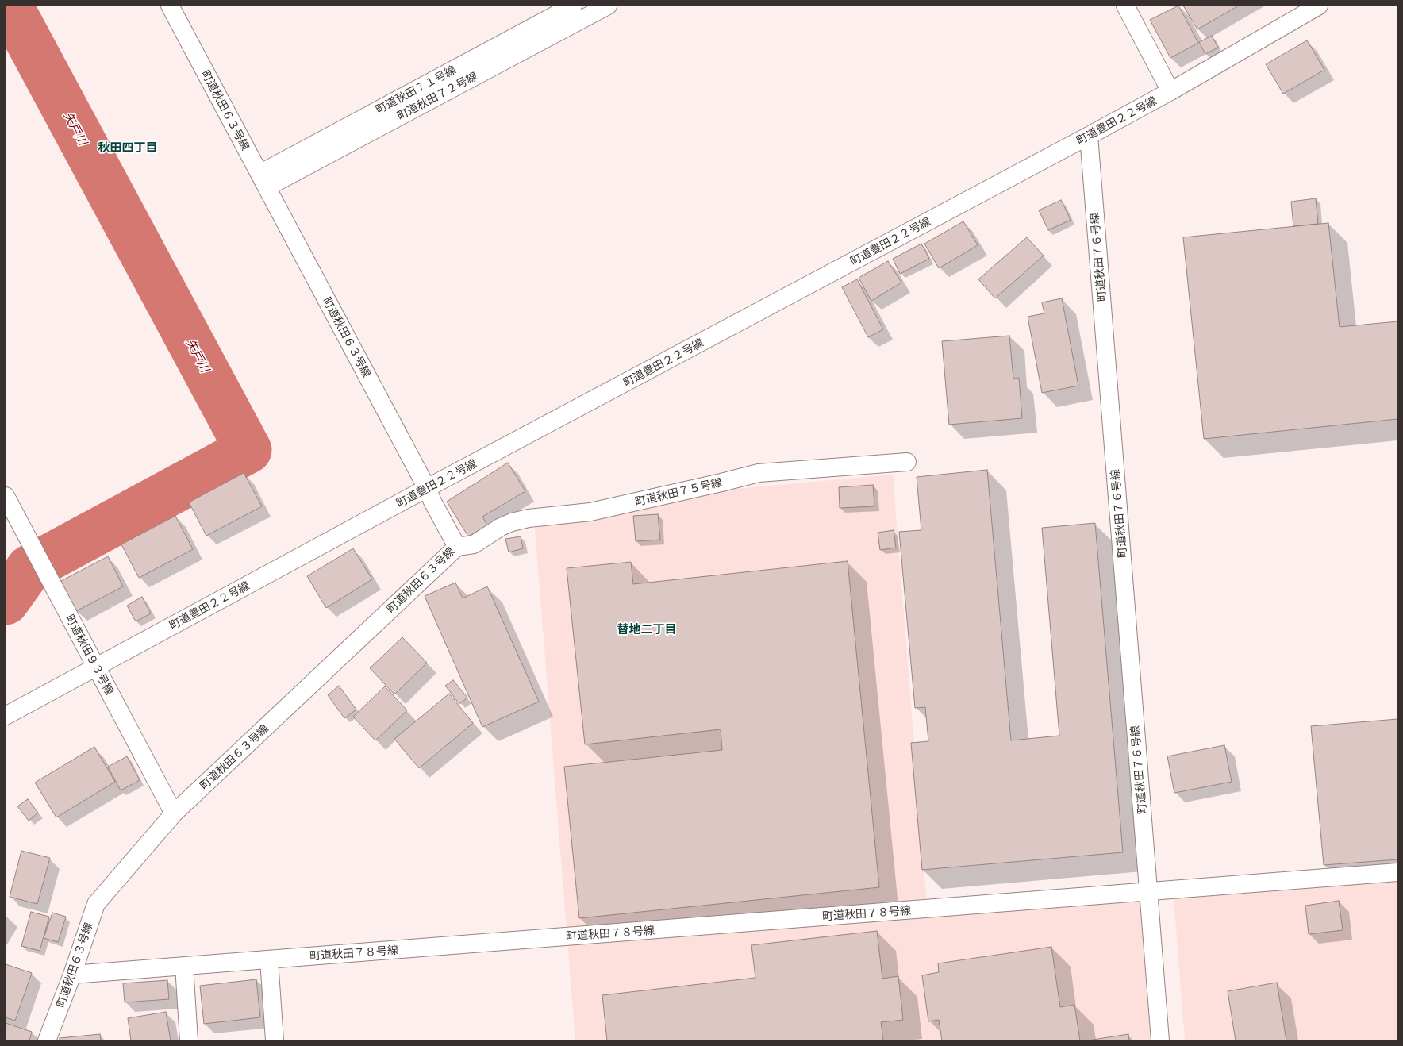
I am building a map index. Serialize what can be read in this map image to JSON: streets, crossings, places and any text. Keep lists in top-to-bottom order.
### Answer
{
  "streets": {
    "street": [
      "町道秋田７１号線",
      "町道秋田７２号線",
      "町道秋田６３号線",
      "町道豊田２２号線",
      "町道秋田７６号線",
      "町道秋田７５号線",
      "町道秋田９３号線",
      "町道秋田７８号線"
    ]
  },
  "crossings": [
    ["町道秋田７１号線", "町道秋田７２号線"],
    ["町道秋田７１号線", "町道秋田６３号線"],
    ["町道秋田７２号線", "町道秋田６３号線"],
    ["町道秋田６３号線", "町道豊田２２号線"],
    ["町道秋田６３号線", "町道秋田７５号線"],
    ["町道秋田６３号線", "町道秋田９３号線"],
    ["町道秋田６３号線", "町道秋田７８号線"],
    ["町道豊田２２号線", "町道秋田７６号線"],
    ["町道豊田２２号線", "町道秋田９３号線"],
    ["町道秋田７６号線", "町道秋田７８号線"]
  ],
  "districts": ["秋田四丁目", "替地二丁目"],
  "water": ["矢戸川"]
}
